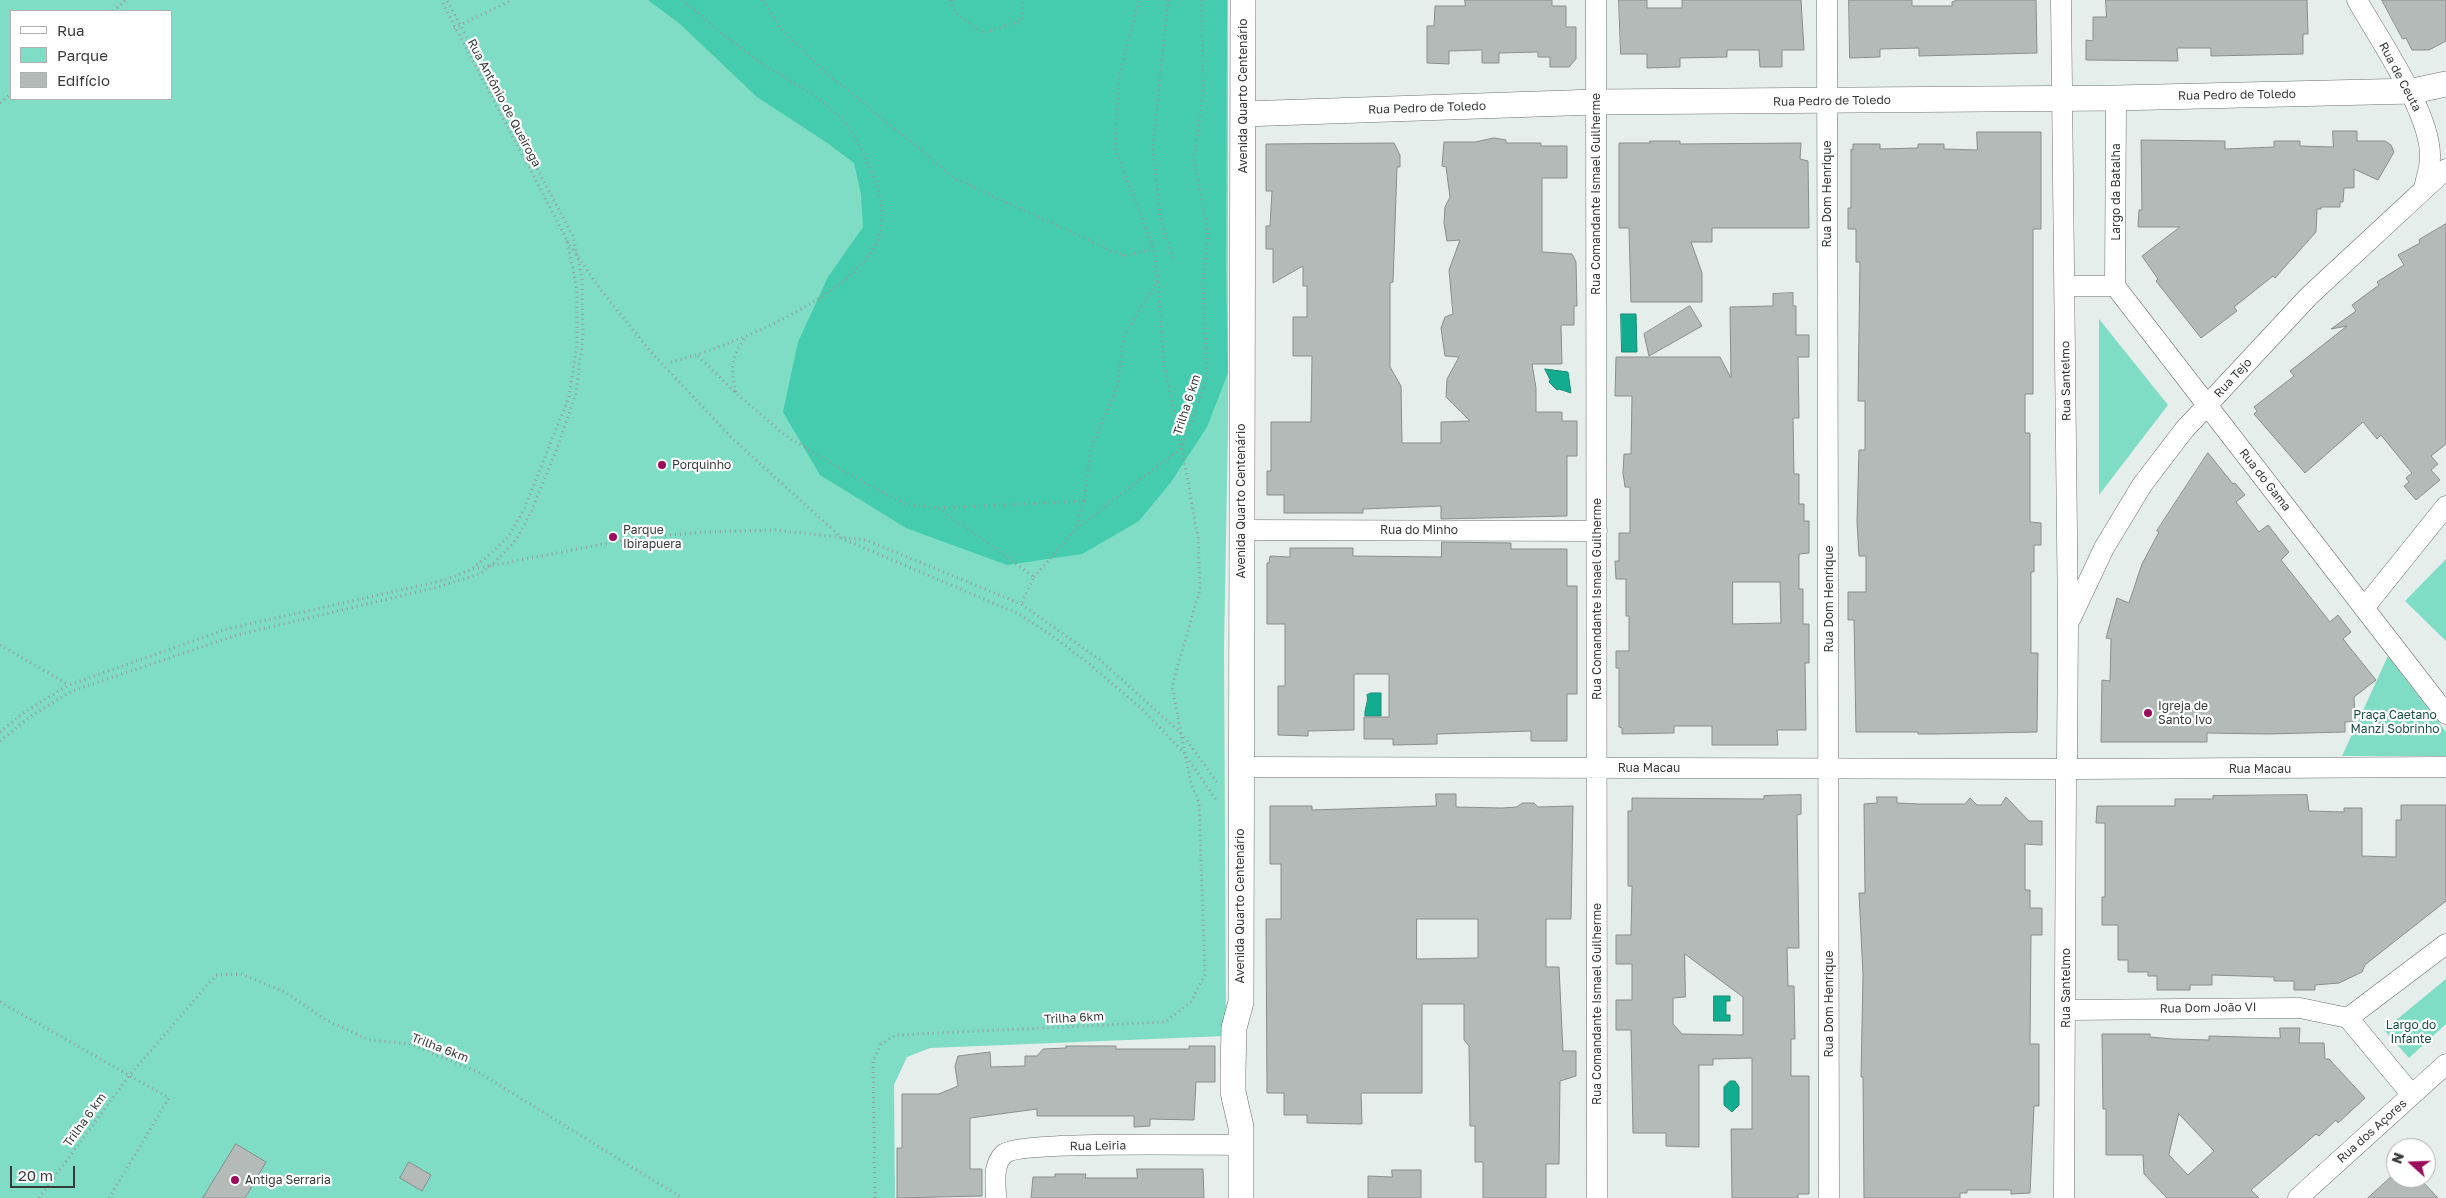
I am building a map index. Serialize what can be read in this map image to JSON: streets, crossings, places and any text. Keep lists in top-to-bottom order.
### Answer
{
  "streets": {
    "street": [
      "Rua de Ceuta",
      "Rua Pedro de Toledo",
      "Avenida Quarto Centenário",
      "Largo da Batalha",
      "Rua Comandante Ismael Guilherme",
      "Rua Dom Henrique",
      "Rua Tejo",
      "Rua Santelmo",
      "Rua do Gama",
      "Rua do Minho",
      "Rua Macau",
      "Rua Dom João VI",
      "Rua dos Açores",
      "Rua Leiria"
    ],
    "path": ["Rua Antônio de Queiroga", "Trilha 6 km", "Trilha 6km"]
  },
  "crossings": [
    ["Rua de Ceuta", "Rua Pedro de Toledo"],
    ["Rua de Ceuta", "Rua Tejo"],
    ["Rua Pedro de Toledo", "Avenida Quarto Centenário"],
    ["Rua Pedro de Toledo", "Largo da Batalha"],
    ["Rua Pedro de Toledo", "Rua Comandante Ismael Guilherme"],
    ["Rua Pedro de Toledo", "Rua Dom Henrique"],
    ["Rua Pedro de Toledo", "Rua Santelmo"],
    ["Avenida Quarto Centenário", "Rua do Minho"],
    ["Avenida Quarto Centenário", "Rua Macau"],
    ["Avenida Quarto Centenário", "Rua Leiria"],
    ["Largo da Batalha", "Rua do Gama"],
    ["Rua Comandante Ismael Guilherme", "Rua do Minho"],
    ["Rua Comandante Ismael Guilherme", "Rua Macau"],
    ["Rua Dom Henrique", "Rua Macau"],
    ["Rua Tejo", "Rua Santelmo"],
    ["Rua Tejo", "Rua do Gama"],
    ["Rua Santelmo", "Rua Macau"],
    ["Rua Santelmo", "Rua Dom João VI"],
    ["Trilha 6 km", "Trilha 6km"]
  ],
  "parks": ["Praça Caetano Manzi Sobrinho", "Largo do Infante"],
  "places": [
    "Porquinho",
    "Parque Ibirapuera",
    "Igreja de Santo Ivo",
    "Antiga Serraria"
  ],
  "legend": ["Rua", "Parque", "Edifício"],
  "scale_bar": "20 m",
  "north": "left"
}
